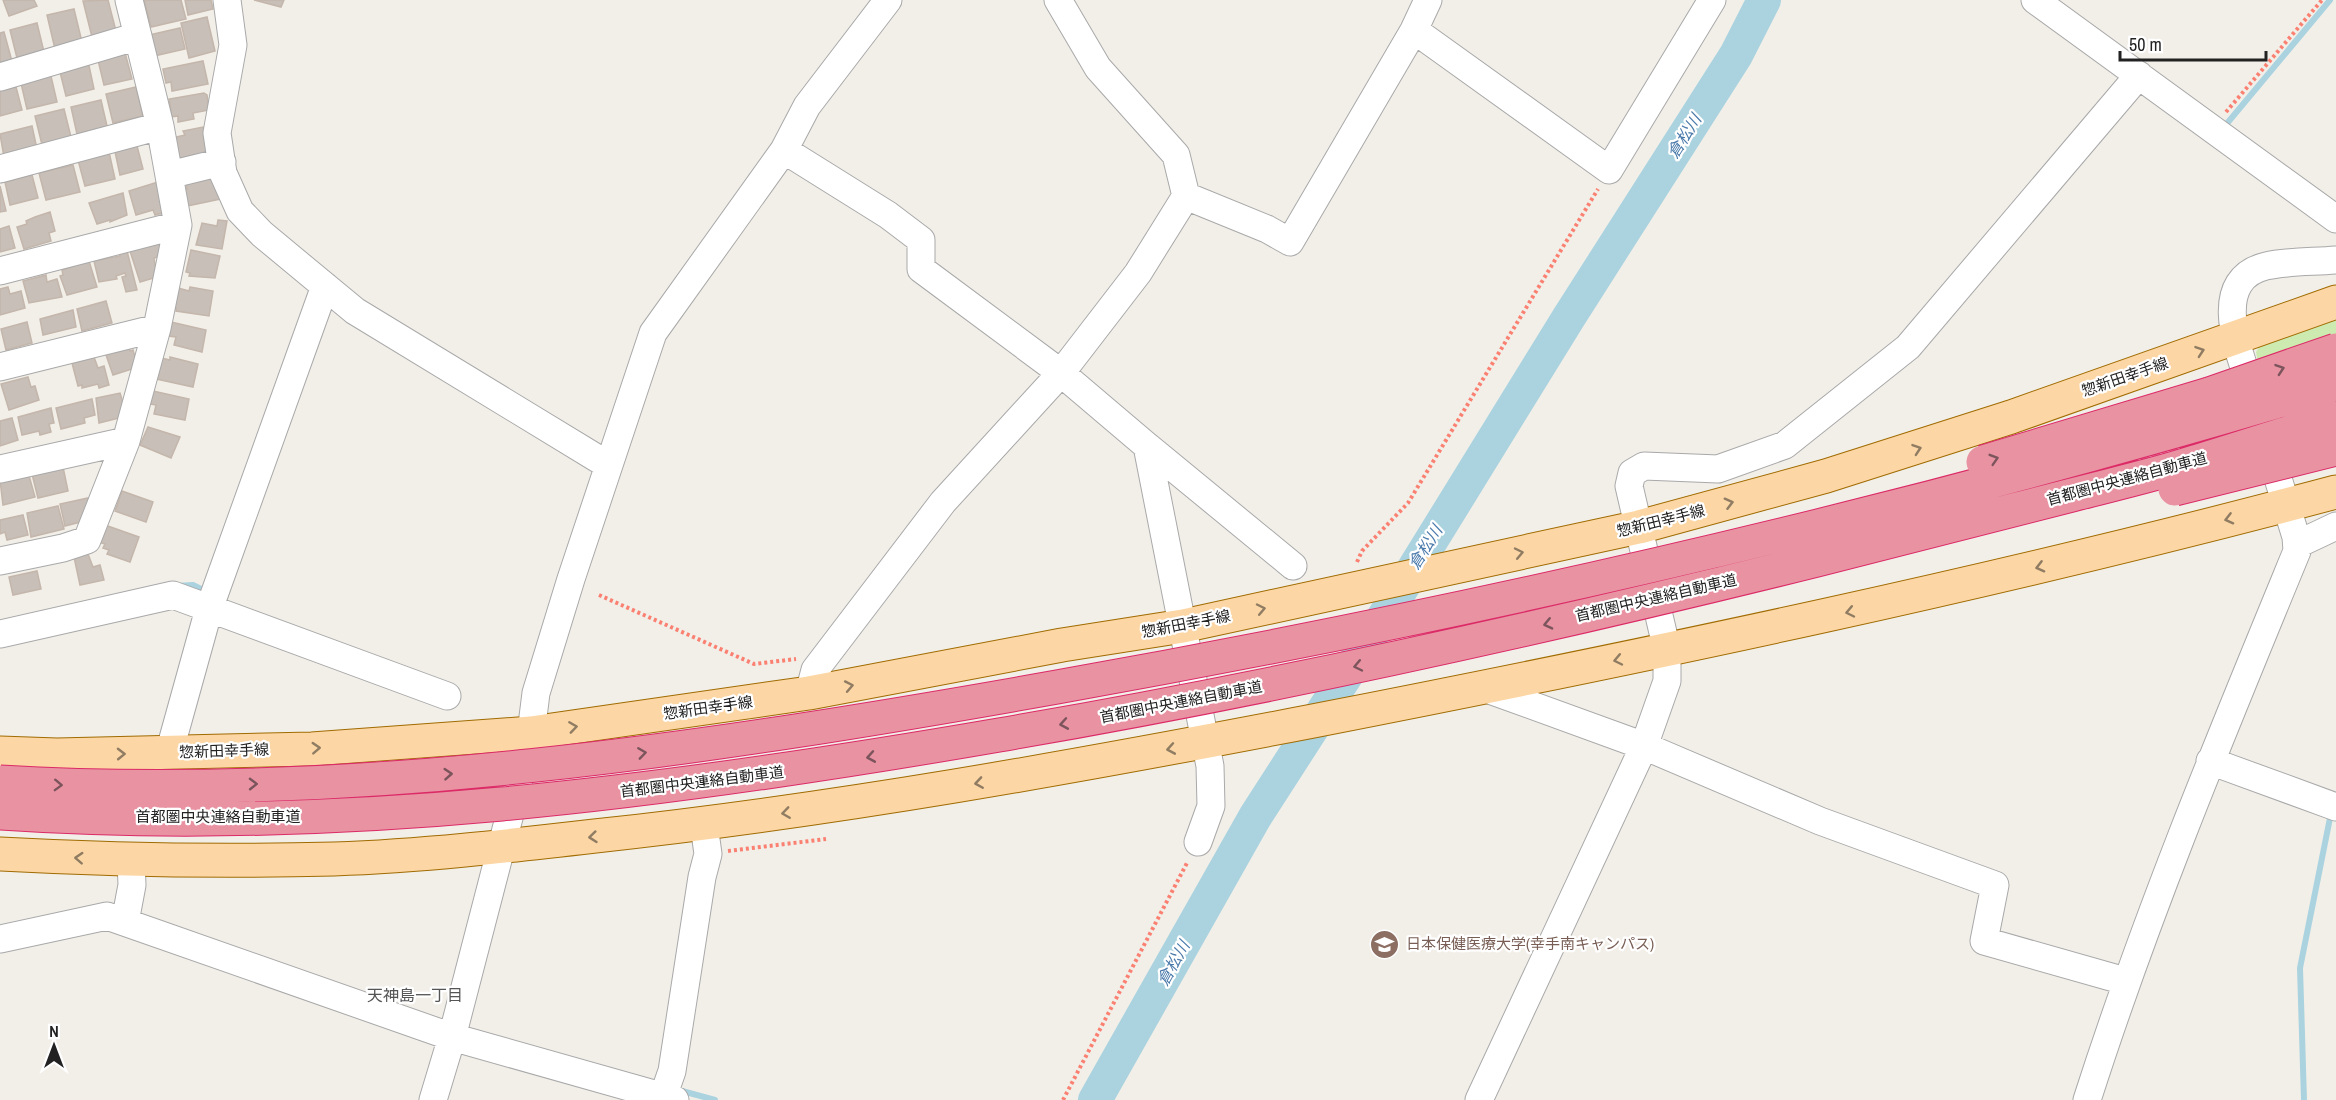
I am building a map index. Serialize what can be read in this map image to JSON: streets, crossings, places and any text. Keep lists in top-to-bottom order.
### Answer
{
  "streets": {
    "highway": ["首都圏中央連絡自動車道"],
    "main road": ["惣新田幸手線"]
  },
  "districts": ["天神島一丁目"],
  "water": ["倉松川"],
  "places": {
    "school or university": ["日本保健医療大学(幸手南キャンパス)"]
  },
  "scale_bar": "50 m",
  "north": "top"
}
